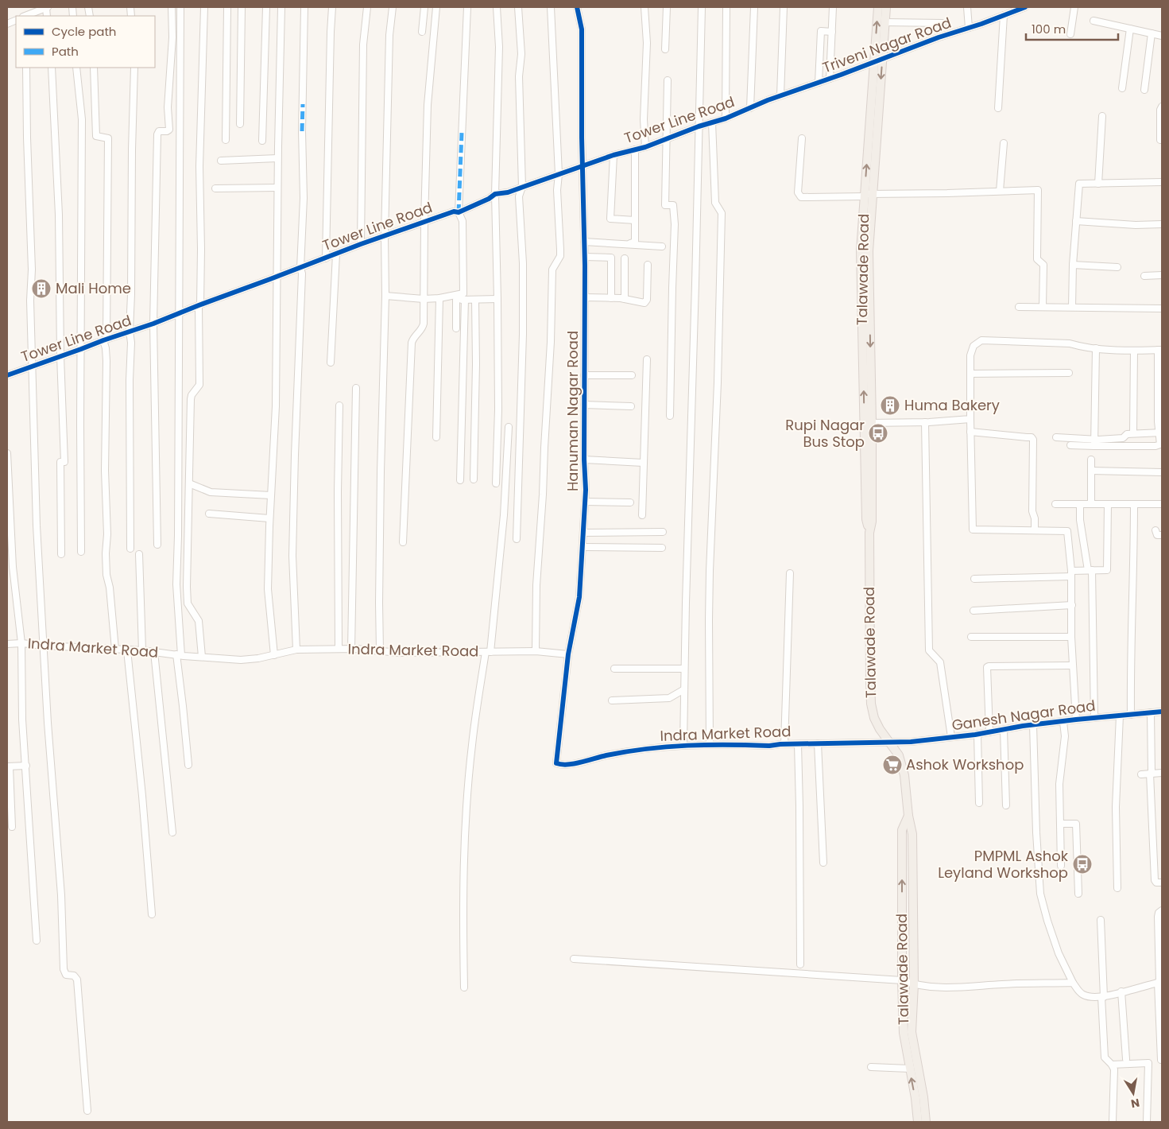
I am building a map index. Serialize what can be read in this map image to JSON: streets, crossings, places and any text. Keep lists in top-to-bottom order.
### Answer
{
  "streets": {
    "main road": ["Talawade Road"],
    "street": [
      "Triveni Nagar Road",
      "Tower Line Road",
      "Hanuman Nagar Road",
      "Indra Market Road",
      "Ganesh Nagar Road"
    ]
  },
  "crossings": [
    ["Triveni Nagar Road", "Tower Line Road"],
    ["Triveni Nagar Road", "Talawade Road"],
    ["Tower Line Road", "Hanuman Nagar Road"],
    ["Talawade Road", "Indra Market Road"],
    ["Talawade Road", "Ganesh Nagar Road"],
    ["Hanuman Nagar Road", "Indra Market Road"],
    ["Indra Market Road", "Ganesh Nagar Road"]
  ],
  "places": {
    "building": ["Mali Home", "Huma Bakery"],
    "bus stop": ["Rupi Nagar Bus Stop", "PMPML Ashok Leyland Workshop"],
    "supermarket": ["Ashok Workshop"]
  },
  "legend": ["Cycle path", "Path"],
  "scale_bar": "100 m",
  "north": "bottom"
}
